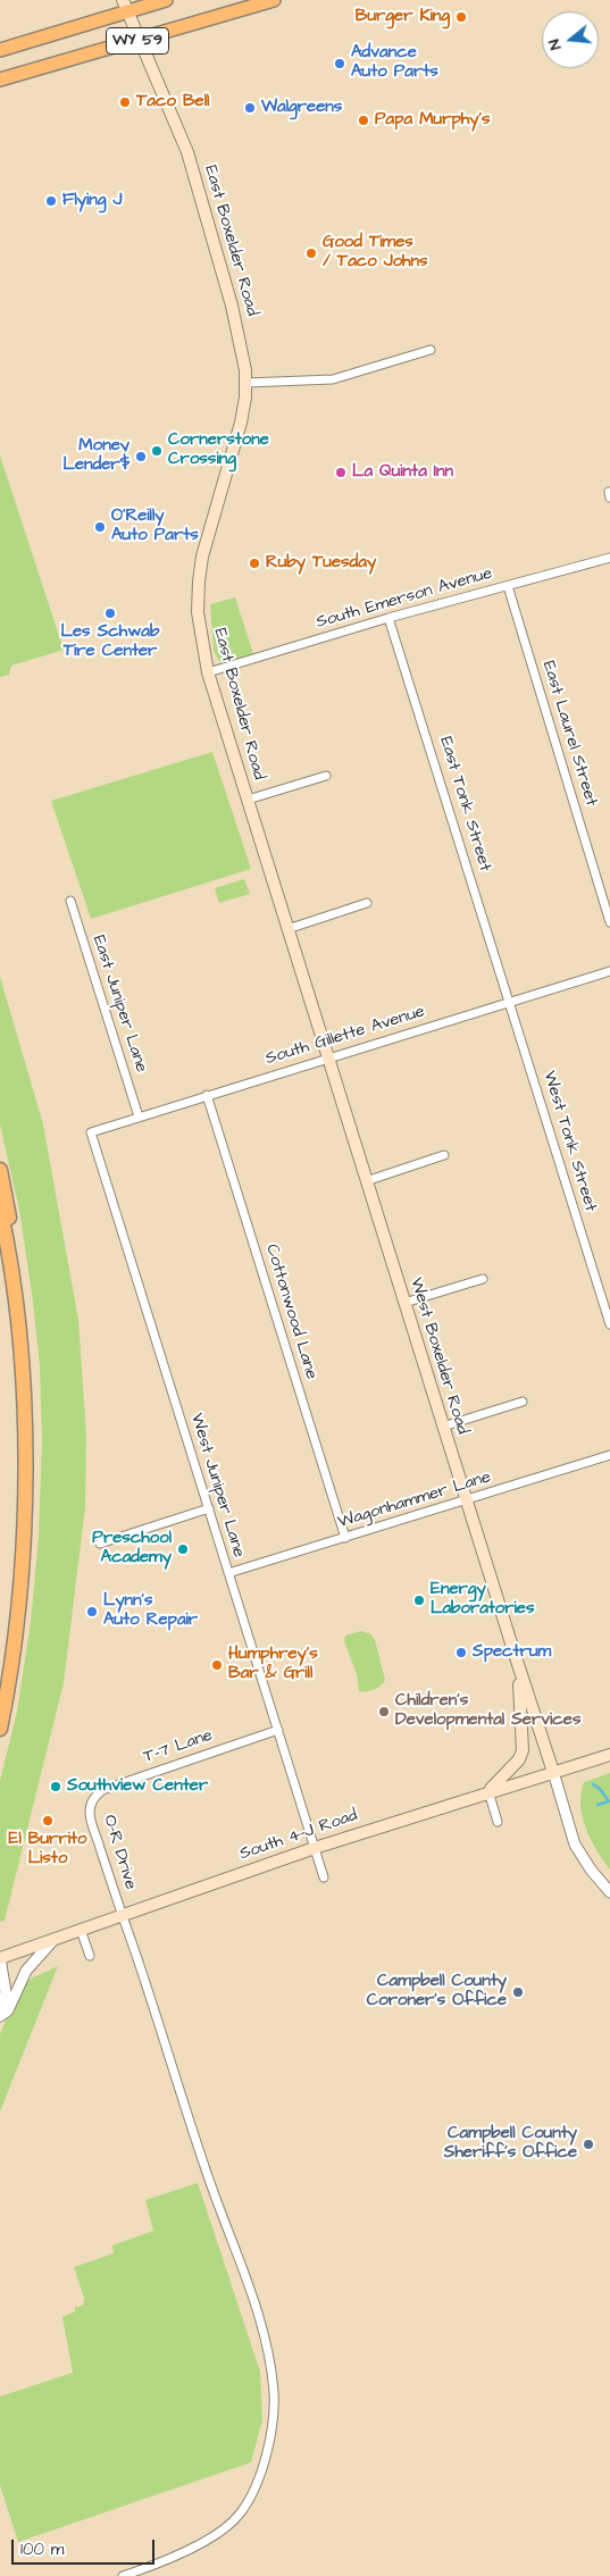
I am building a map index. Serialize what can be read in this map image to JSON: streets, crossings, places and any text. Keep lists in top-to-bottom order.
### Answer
{
  "streets": {
    "highway": ["WY 59"],
    "main road": ["East Boxelder Road", "West Boxelder Road", "South 4-J Road"],
    "street": [
      "South Emerson Avenue",
      "East Laurel Street",
      "East Tonk Street",
      "East Juniper Lane",
      "South Gillette Avenue",
      "West Tonk Street",
      "Cottonwood Lane",
      "West Juniper Lane",
      "Wagonhammer Lane",
      "T-7 Lane",
      "O-R Drive"
    ]
  },
  "crossings": [
    ["WY 59", "East Boxelder Road"],
    ["East Boxelder Road", "South Emerson Avenue"],
    ["East Boxelder Road", "South Gillette Avenue"],
    ["East Boxelder Road", "West Boxelder Road"],
    ["South Emerson Avenue", "East Laurel Street"],
    ["South Emerson Avenue", "East Tonk Street"],
    ["East Tonk Street", "South Gillette Avenue"],
    ["East Tonk Street", "West Tonk Street"],
    ["East Juniper Lane", "South Gillette Avenue"],
    ["South Gillette Avenue", "West Tonk Street"],
    ["South Gillette Avenue", "Cottonwood Lane"],
    ["South Gillette Avenue", "West Boxelder Road"],
    ["South Gillette Avenue", "West Juniper Lane"],
    ["Cottonwood Lane", "Wagonhammer Lane"],
    ["West Boxelder Road", "Wagonhammer Lane"],
    ["West Juniper Lane", "Wagonhammer Lane"],
    ["West Juniper Lane", "T-7 Lane"],
    ["West Juniper Lane", "South 4-J Road"],
    ["T-7 Lane", "O-R Drive"],
    ["South 4-J Road", "O-R Drive"]
  ],
  "places": [
    "Burger King",
    "Advance Auto Parts",
    "Taco Bell",
    "Walgreens",
    "Papa Murphy's",
    "Flying J",
    "Good Times / Taco Johns",
    "Cornerstone Crossing",
    "Money Lender$",
    "La Quinta Inn",
    "O'Reilly Auto Parts",
    "Ruby Tuesday",
    "Les Schwab Tire Center",
    "Preschool Academy",
    "Energy Laboratories",
    "Lynn's Auto Repair",
    "Spectrum",
    "Humphrey's Bar & Grill",
    "Children's Developmental Services",
    "Southview Center",
    "El Burrito Listo",
    "Campbell County Coroner's Office",
    "Campbell County Sheriff's Office"
  ],
  "scale_bar": "100 m",
  "north": "left"
}
